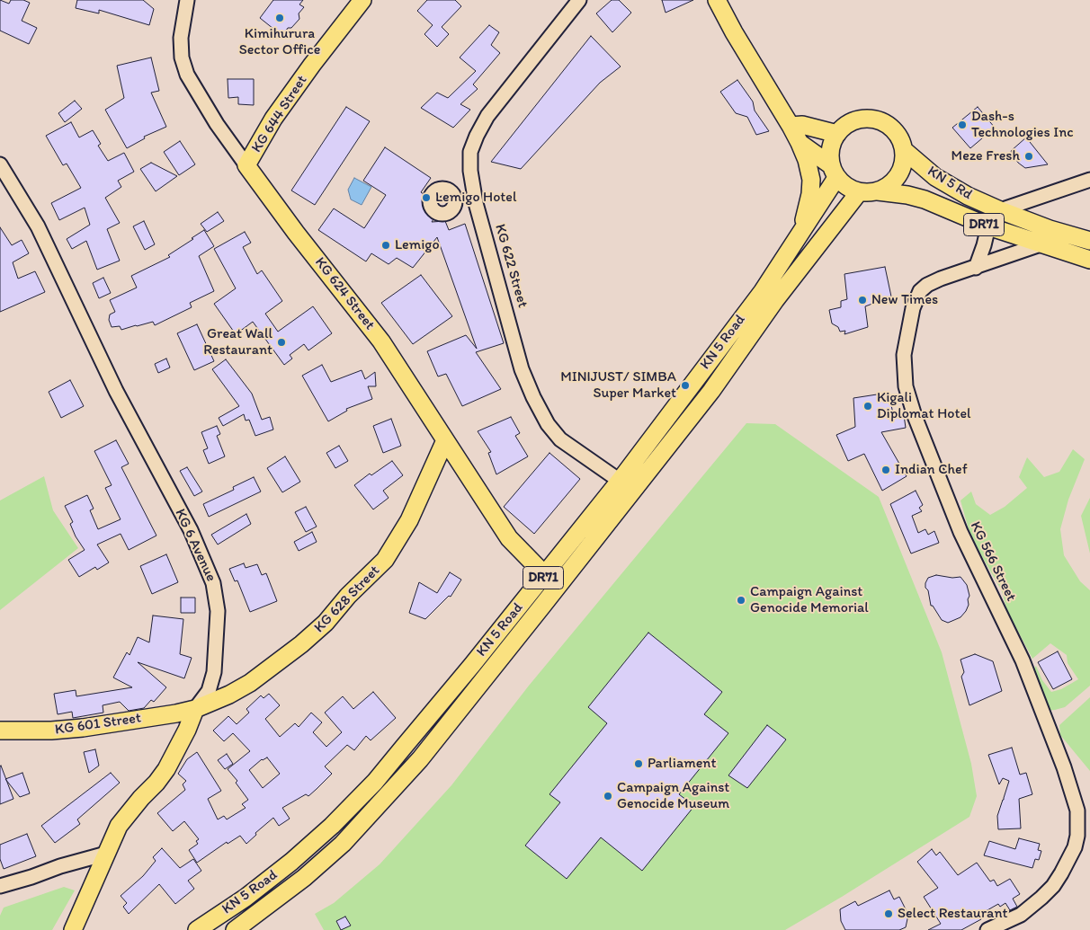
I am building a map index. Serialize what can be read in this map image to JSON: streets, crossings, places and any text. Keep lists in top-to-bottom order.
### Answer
{
  "streets": {
    "main road": [
      "KG 644 Street",
      "KN 5 Rd",
      "DR71",
      "KG 624 Street",
      "KN 5 Road",
      "KG 6 Avenue",
      "KG 628 Street",
      "KG 601 Street"
    ],
    "street": ["KG 622 Street", "KG 566 Street"]
  },
  "crossings": [
    ["KG 644 Street", "KG 624 Street"],
    ["KN 5 Rd", "DR71"],
    ["KN 5 Rd", "KN 5 Road"],
    ["DR71", "KN 5 Road"],
    ["DR71", "KG 566 Street"],
    ["KG 622 Street", "KN 5 Road"],
    ["KG 624 Street", "KN 5 Road"],
    ["KG 624 Street", "KG 628 Street"],
    ["KG 6 Avenue", "KG 628 Street"],
    ["KG 6 Avenue", "KG 601 Street"],
    ["KG 628 Street", "KG 601 Street"]
  ],
  "places": [
    "Kimihurura Sector Office",
    "Dash-s Technologies Inc",
    "Meze Fresh",
    "Lemigo Hotel",
    "Lemigo",
    "New Times",
    "Great Wall Restaurant",
    "MINIJUST/ SIMBA Super Market",
    "Kigali Diplomat Hotel",
    "Indian Chef",
    "Campaign Against Genocide Memorial",
    "Parliament",
    "Campaign Against Genocide Museum",
    "Select Restaurant"
  ]
}
